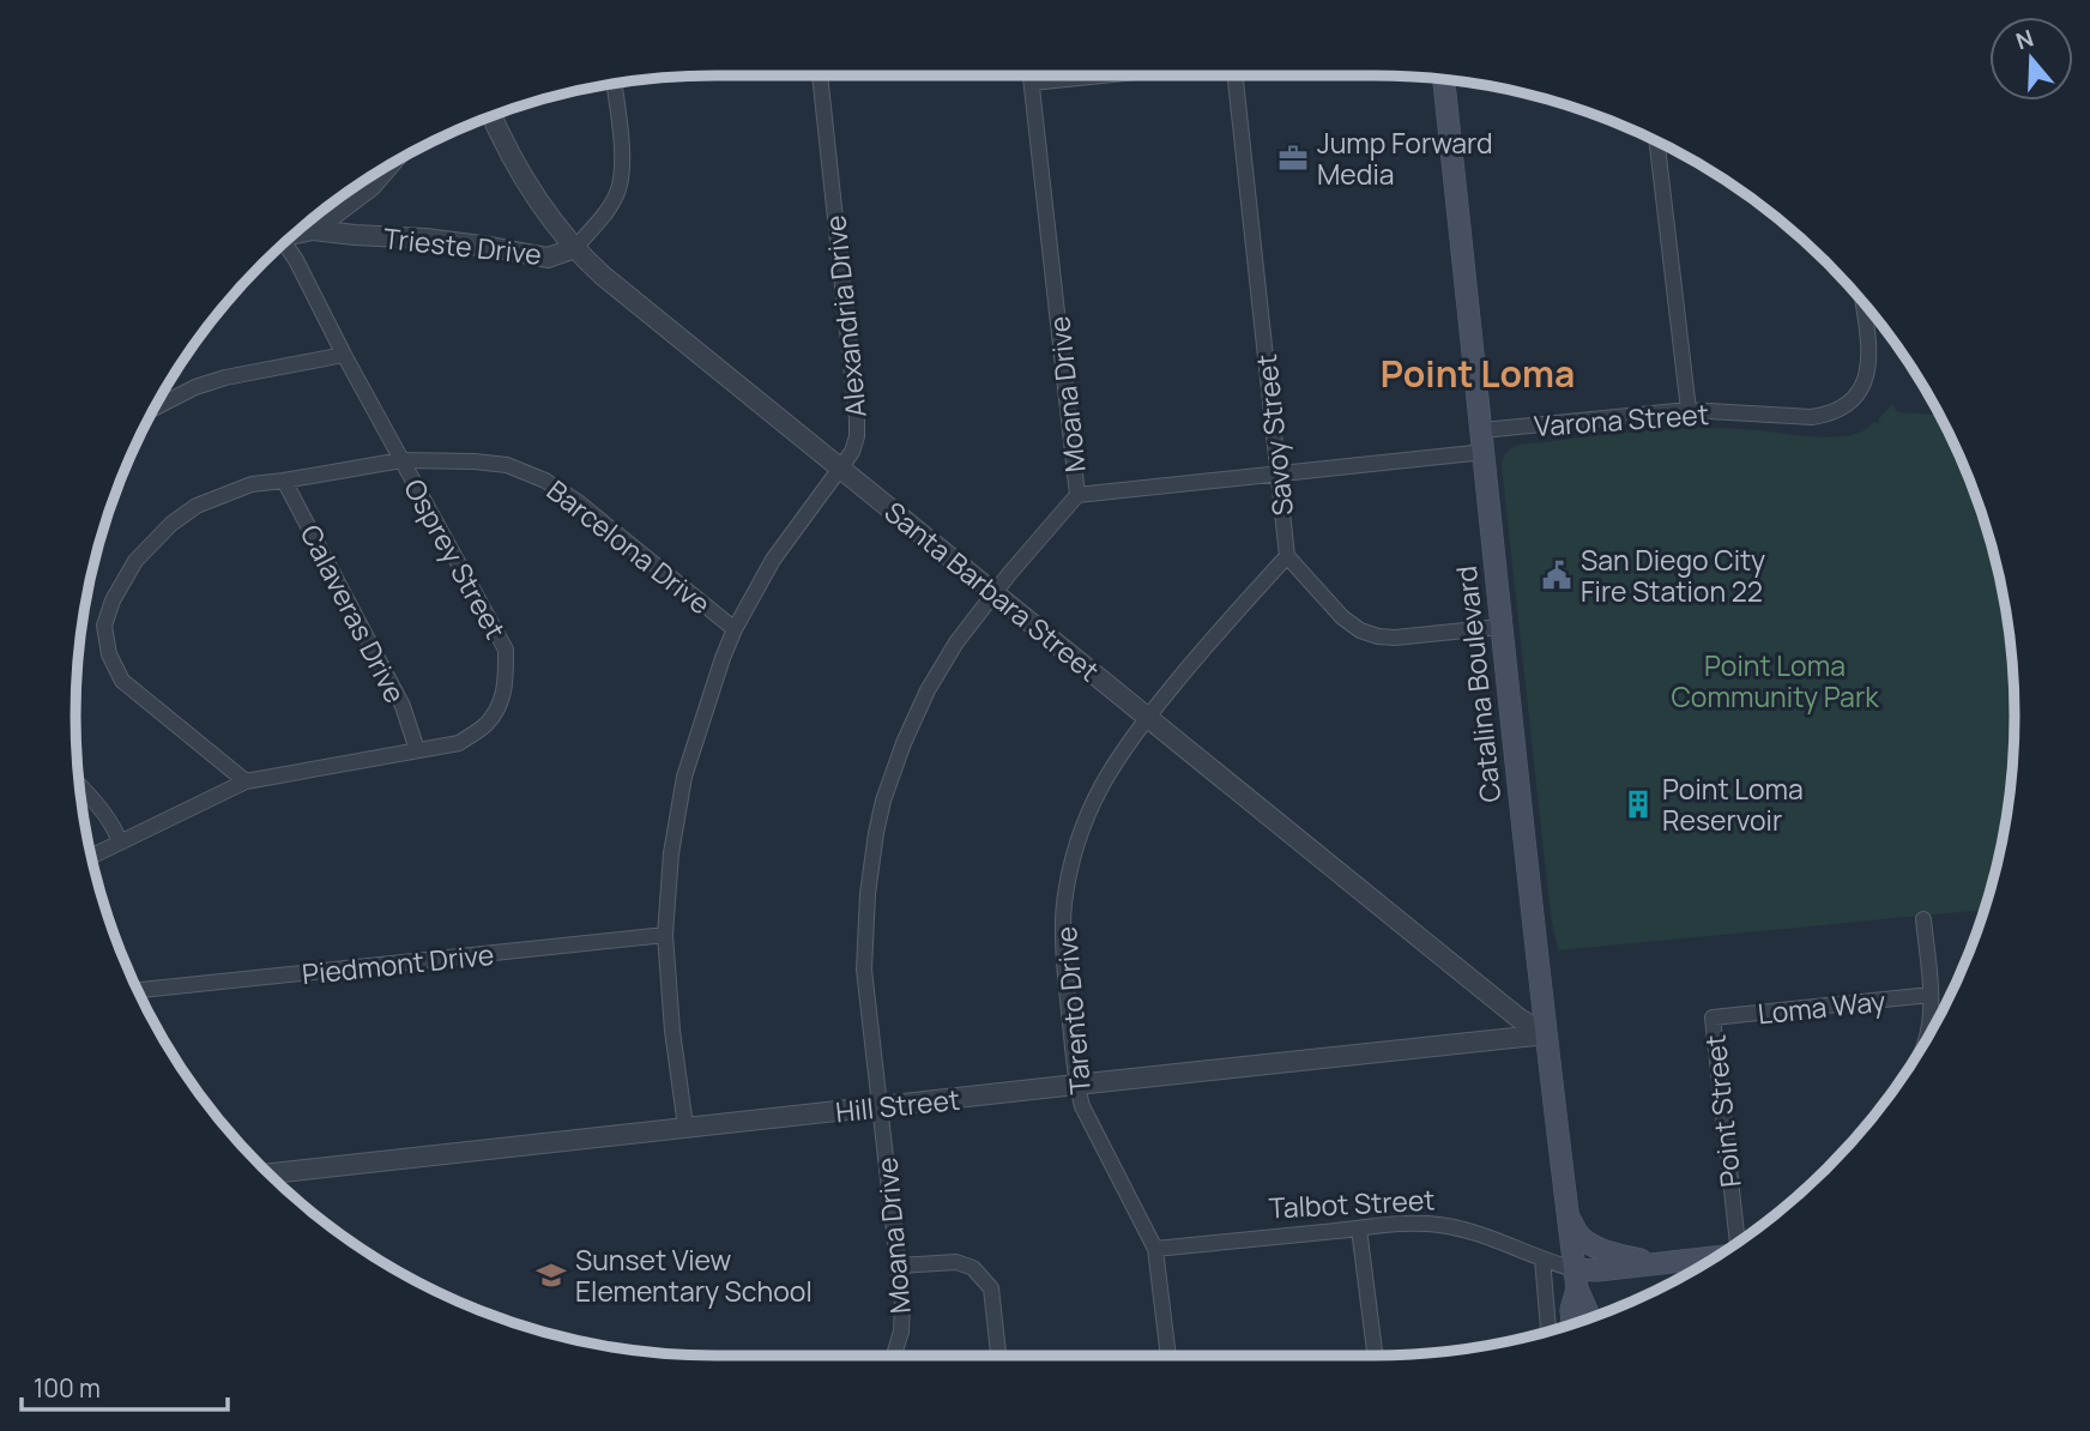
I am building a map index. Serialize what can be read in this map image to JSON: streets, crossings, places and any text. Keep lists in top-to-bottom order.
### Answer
{
  "streets": {
    "main road": ["Catalina Boulevard", "Talbot Street"],
    "street": [
      "Trieste Drive",
      "Alexandria Drive",
      "Moana Drive",
      "Varona Street",
      "Savoy Street",
      "Barcelona Drive",
      "Osprey Street",
      "Santa Barbara Street",
      "Calaveras Drive",
      "Piedmont Drive",
      "Loma Way",
      "Tarento Drive",
      "Hill Street",
      "Point Street"
    ]
  },
  "crossings": [
    ["Trieste Drive", "Santa Barbara Street"],
    ["Alexandria Drive", "Barcelona Drive"],
    ["Alexandria Drive", "Santa Barbara Street"],
    ["Alexandria Drive", "Piedmont Drive"],
    ["Alexandria Drive", "Hill Street"],
    ["Moana Drive", "Varona Street"],
    ["Moana Drive", "Santa Barbara Street"],
    ["Moana Drive", "Hill Street"],
    ["Varona Street", "Savoy Street"],
    ["Varona Street", "Catalina Boulevard"],
    ["Savoy Street", "Tarento Drive"],
    ["Barcelona Drive", "Osprey Street"],
    ["Barcelona Drive", "Calaveras Drive"],
    ["Osprey Street", "Calaveras Drive"],
    ["Santa Barbara Street", "Catalina Boulevard"],
    ["Santa Barbara Street", "Tarento Drive"],
    ["Santa Barbara Street", "Hill Street"],
    ["Catalina Boulevard", "Hill Street"],
    ["Catalina Boulevard", "Talbot Street"],
    ["Loma Way", "Point Street"],
    ["Tarento Drive", "Hill Street"],
    ["Tarento Drive", "Talbot Street"]
  ],
  "districts": ["Point Loma"],
  "parks": ["Point Loma Community Park"],
  "places": {
    "office": ["Jump Forward Media"],
    "public building": ["San Diego City Fire Station 22"],
    "building": ["Point Loma Reservoir"],
    "school or university": ["Sunset View Elementary School"]
  },
  "scale_bar": "100 m",
  "north": "top"
}
